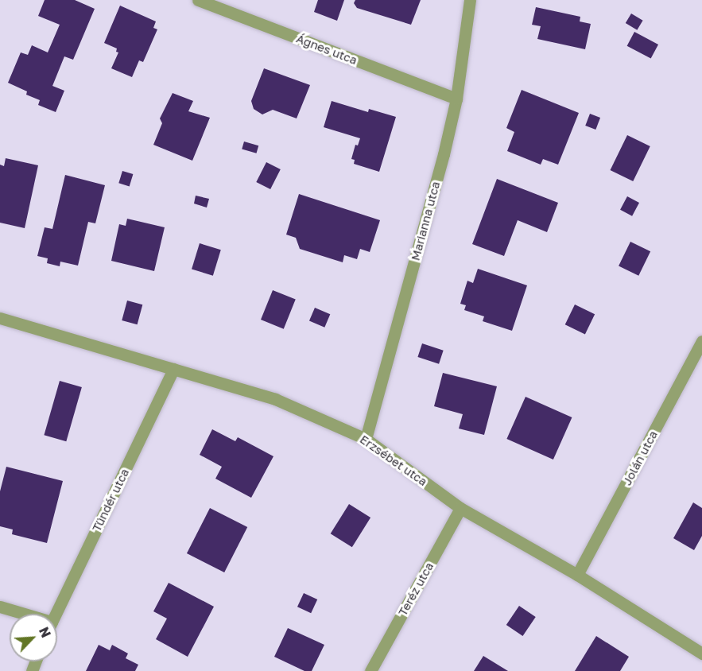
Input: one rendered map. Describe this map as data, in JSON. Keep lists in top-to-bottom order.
{
  "streets": {
    "street": [
      "Ágnes utca",
      "Marianna utca",
      "Jolán utca",
      "Erzsébet utca",
      "Tündér utca",
      "Teréz utca"
    ]
  },
  "crossings": [
    ["Ágnes utca", "Marianna utca"],
    ["Marianna utca", "Erzsébet utca"],
    ["Jolán utca", "Erzsébet utca"],
    ["Erzsébet utca", "Tündér utca"],
    ["Erzsébet utca", "Teréz utca"]
  ],
  "north": "top right"
}
